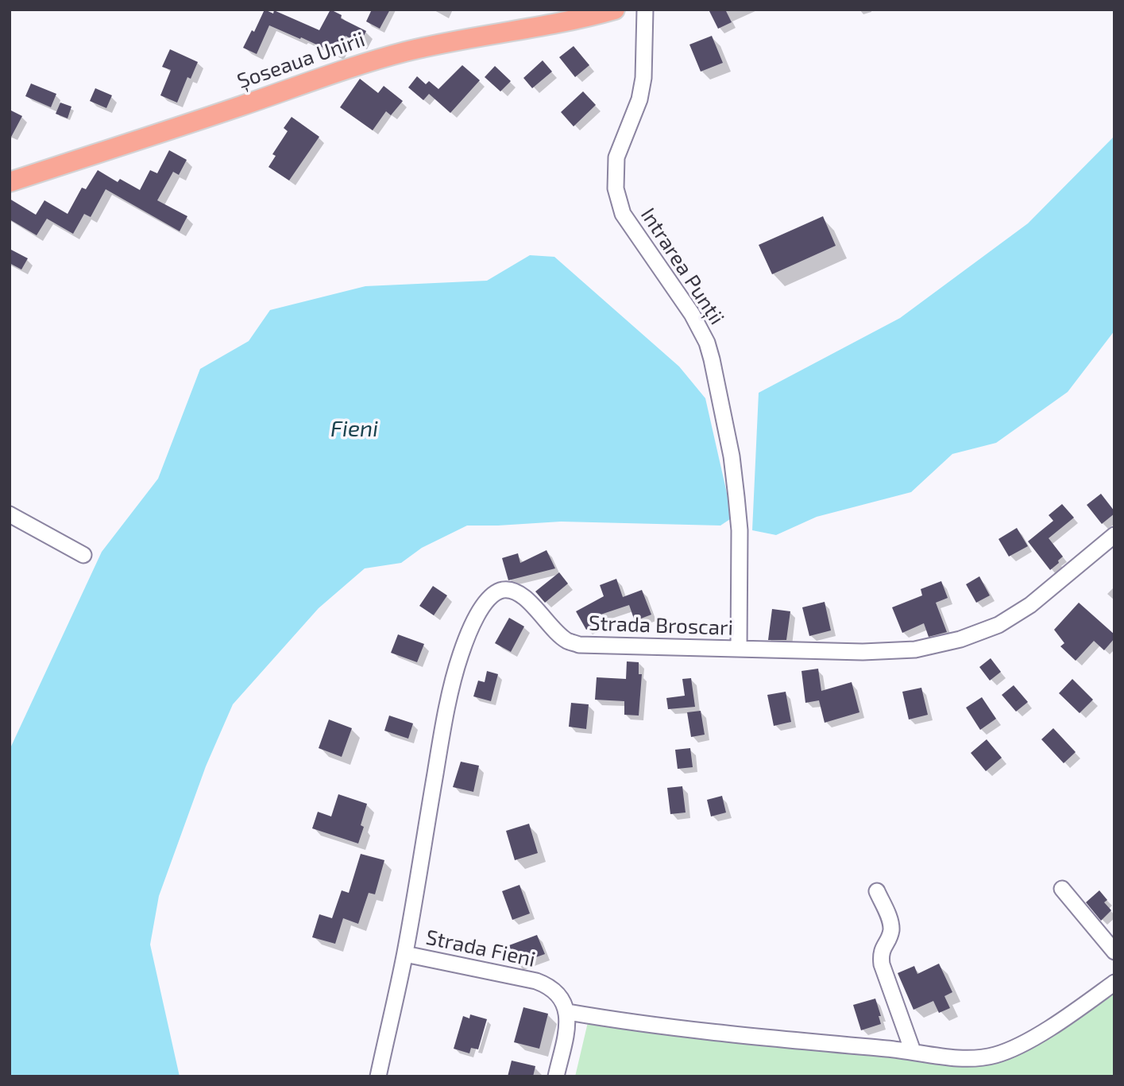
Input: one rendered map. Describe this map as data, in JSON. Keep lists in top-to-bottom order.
{
  "streets": {
    "main road": ["Șoseaua Unirii"],
    "street": ["Intrarea Punții", "Strada Broscari", "Strada Fieni"]
  },
  "crossings": [
    ["Intrarea Punții", "Strada Broscari"],
    ["Strada Broscari", "Strada Fieni"]
  ],
  "water": ["Fieni"]
}
